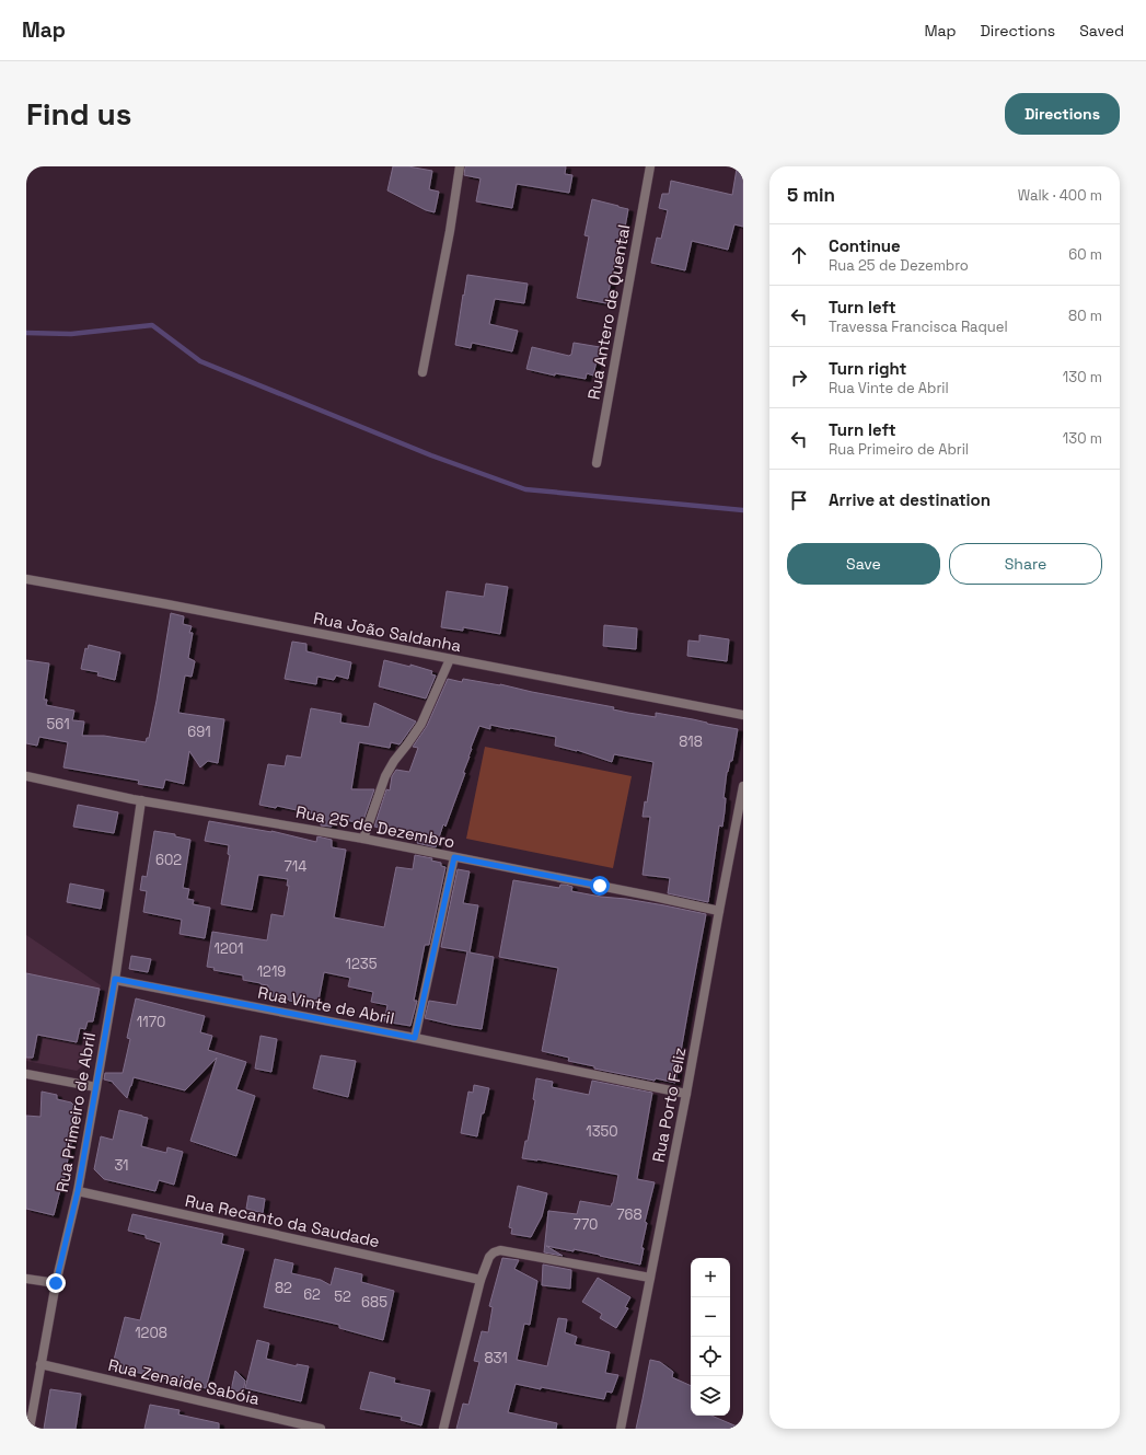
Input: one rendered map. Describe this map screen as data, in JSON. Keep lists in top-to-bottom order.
{
  "streets": {
    "street": [
      "Rua Antero de Quental",
      "Rua João Saldanha",
      "Rua 25 de Dezembro",
      "Rua Vinte de Abril",
      "Rua Porto Feliz",
      "Rua Primeiro de Abril",
      "Rua Recanto da Saudade",
      "Rua Zenaide Sabóia"
    ]
  },
  "crossings": [
    ["Rua 25 de Dezembro", "Rua Porto Feliz"],
    ["Rua 25 de Dezembro", "Rua Primeiro de Abril"],
    ["Rua Vinte de Abril", "Rua Porto Feliz"],
    ["Rua Vinte de Abril", "Rua Primeiro de Abril"],
    ["Rua Primeiro de Abril", "Rua Recanto da Saudade"],
    ["Rua Primeiro de Abril", "Rua Zenaide Sabóia"]
  ],
  "house_numbers": [
    "561",
    "691",
    "818",
    "602",
    "714",
    "1201",
    "1235",
    "1219",
    "1170",
    "1350",
    "31",
    "768",
    "770",
    "82",
    "62",
    "52",
    "685",
    "1208",
    "831"
  ],
  "page": {
    "header": "Map",
    "nav": ["Map", "Directions", "Saved"],
    "buttons": [
      "Directions",
      ["Save", "Share"]
    ],
    "title": "Find us",
    "heading": ["5 min", "Walk · 400 m"],
    "list": [
      ["Continue", "Rua 25 de Dezembro", "60 m"],
      ["Turn left", "Travessa Francisca Raquel", "80 m"],
      ["Turn right", "Rua Vinte de Abril", "130 m"],
      ["Turn left", "Rua Primeiro de Abril", "130 m"],
      "Arrive at destination"
    ],
    "map_buttons": ["+", "−"]
  }
}
